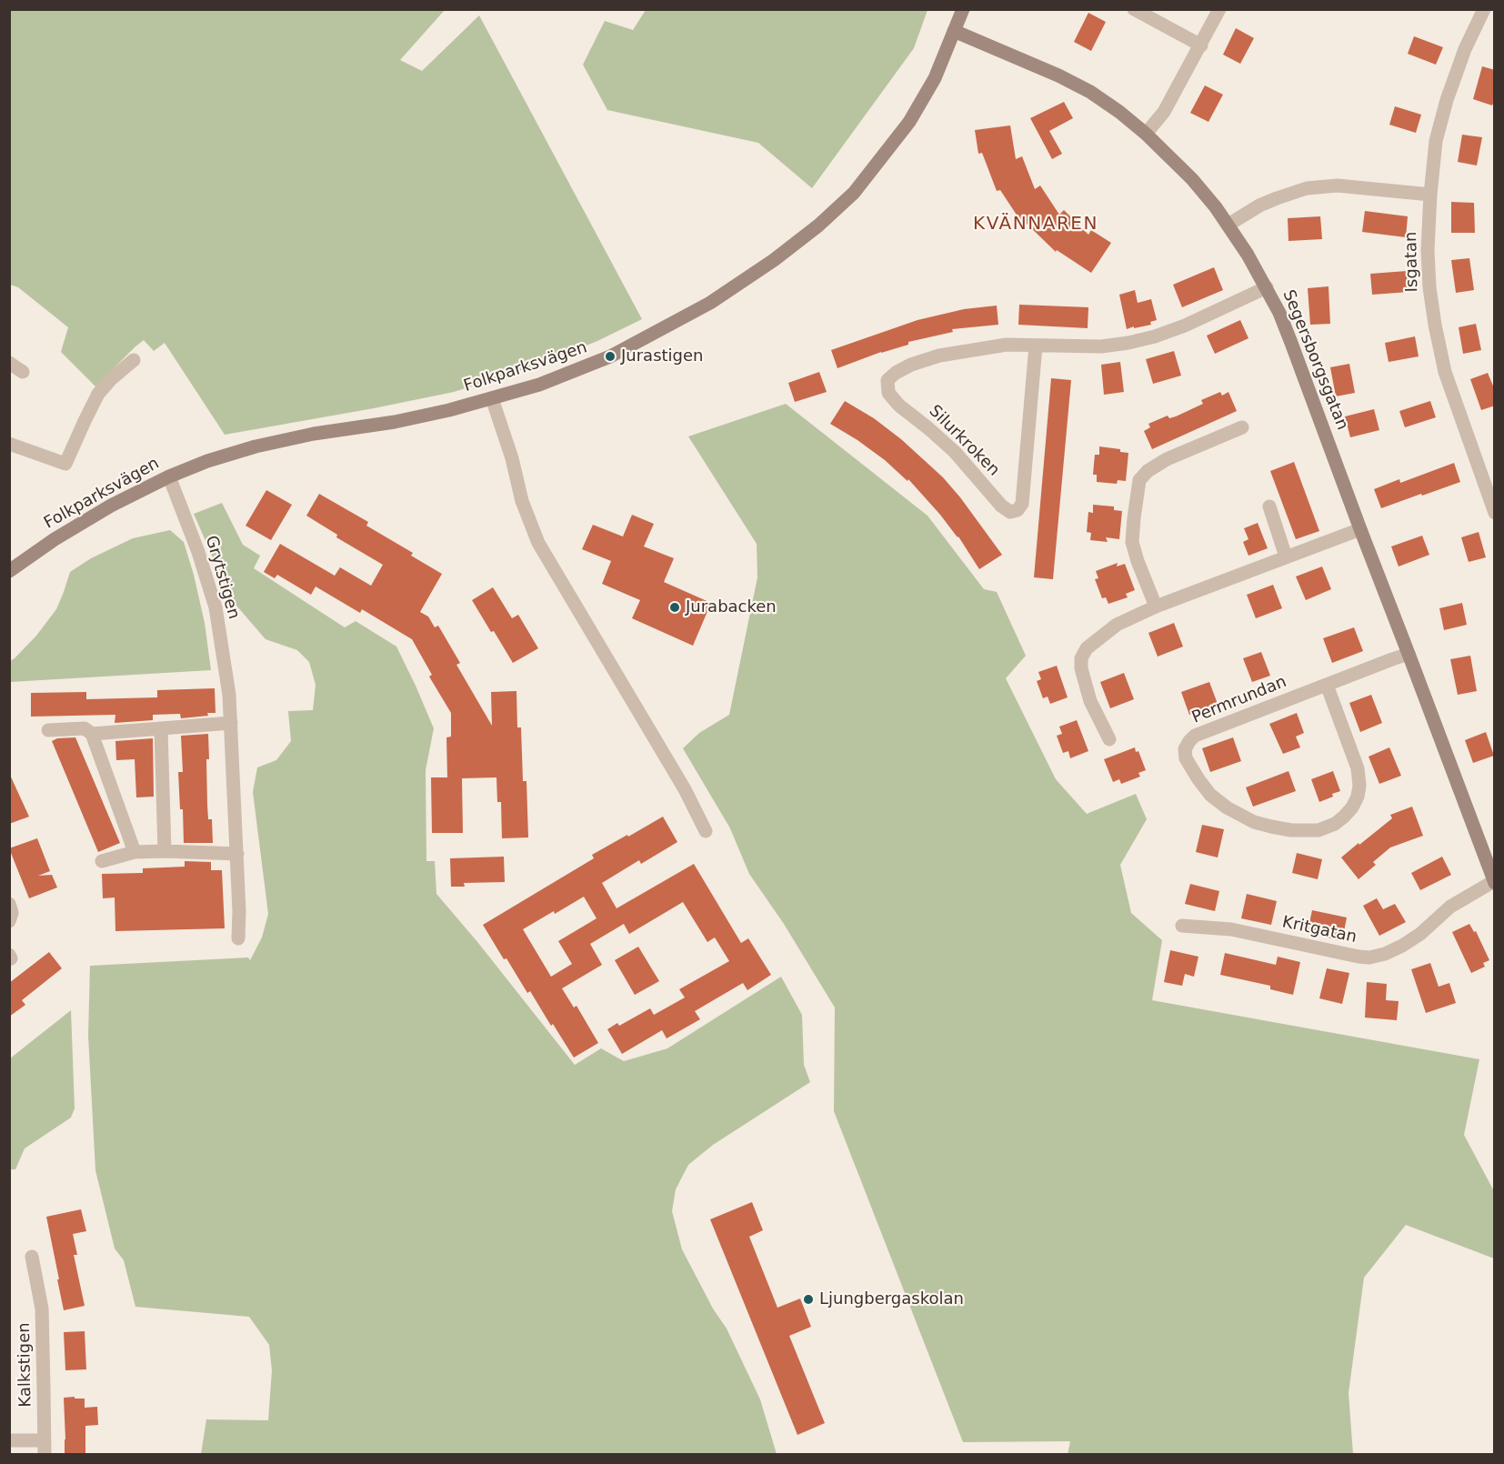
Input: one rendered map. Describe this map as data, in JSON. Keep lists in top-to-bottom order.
{
  "streets": {
    "main road": ["Segersborgsgatan", "Folkparksvägen"],
    "street": [
      "Isgatan",
      "Silurkroken",
      "Grytstigen",
      "Permrundan",
      "Kritgatan",
      "Kalkstigen"
    ]
  },
  "crossings": [
    ["Segersborgsgatan", "Folkparksvägen"],
    ["Segersborgsgatan", "Silurkroken"],
    ["Segersborgsgatan", "Permrundan"],
    ["Segersborgsgatan", "Kritgatan"],
    ["Folkparksvägen", "Grytstigen"]
  ],
  "districts": ["KVÄNNAREN"],
  "places": ["Jurastigen", "Jurabacken", "Ljungbergaskolan"]
}
